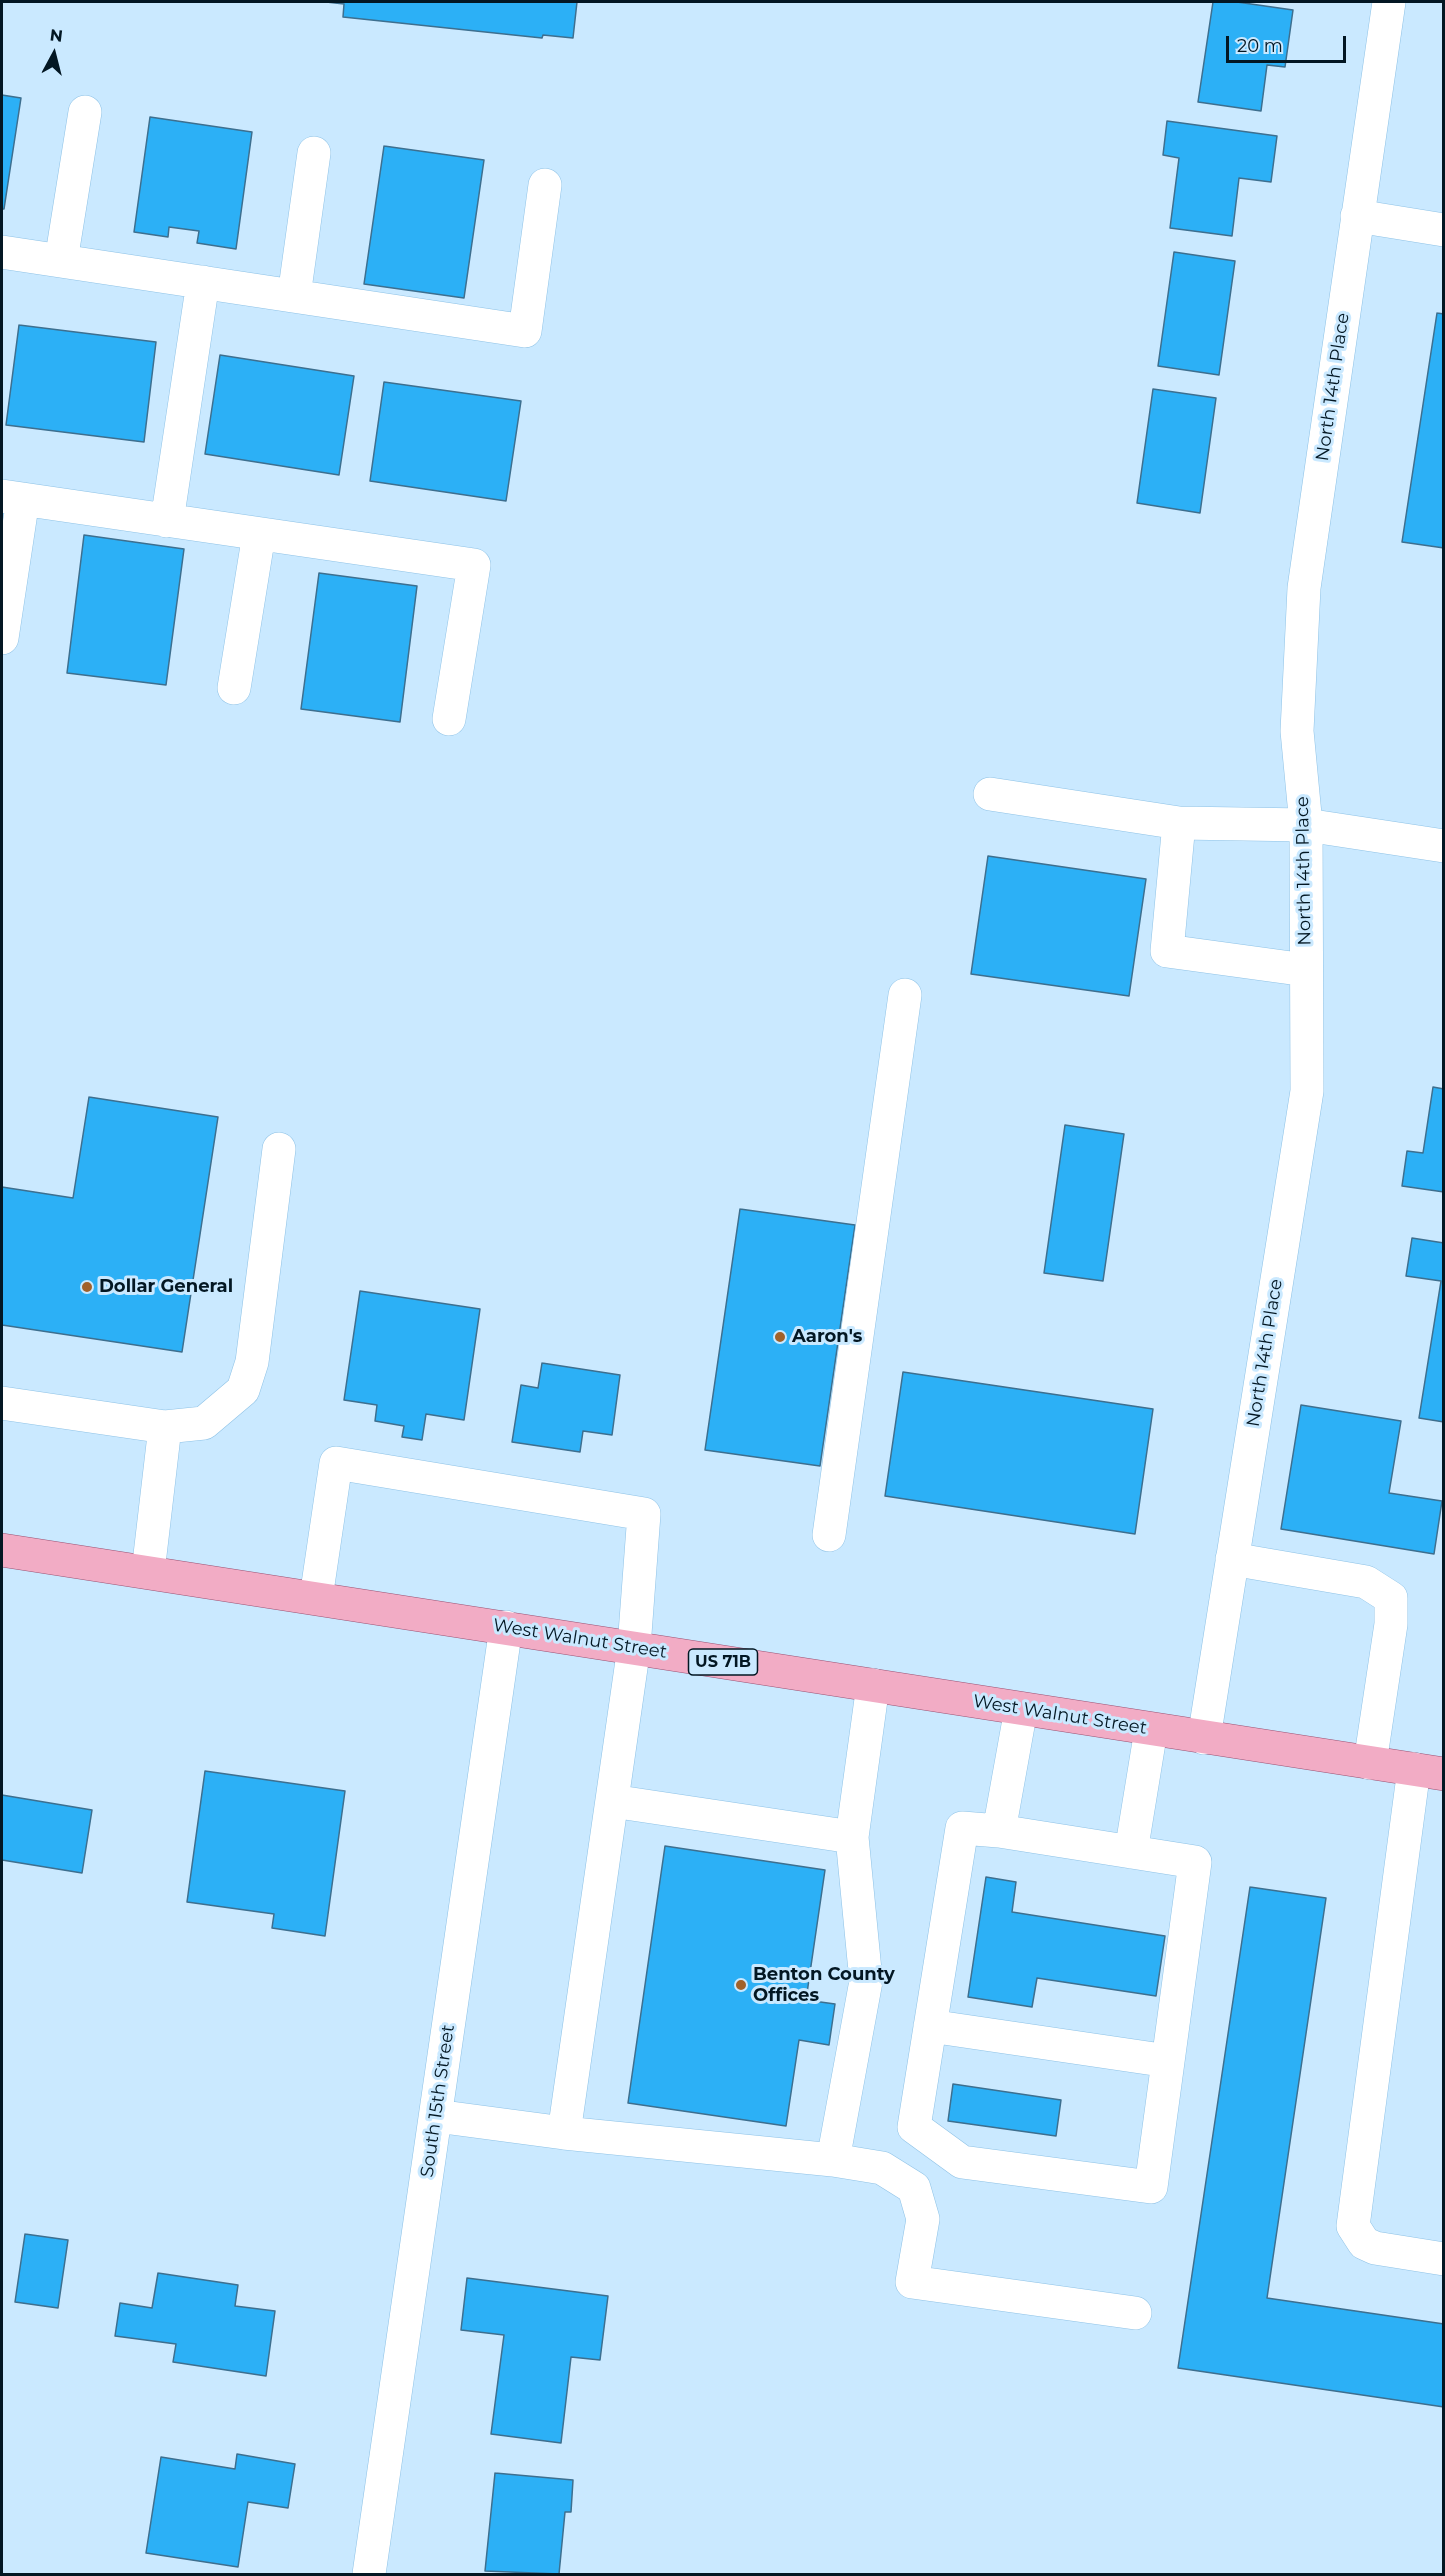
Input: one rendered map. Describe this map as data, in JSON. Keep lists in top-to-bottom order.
{
  "streets": {
    "main road": ["West Walnut Street", "US 71B"],
    "street": ["North 14th Place", "South 15th Street"]
  },
  "crossings": [
    ["North 14th Place", "West Walnut Street"],
    ["West Walnut Street", "South 15th Street"]
  ],
  "places": ["Dollar General", "Aaron's", "Benton County Offices"],
  "scale_bar": "20 m",
  "north": "top"
}
